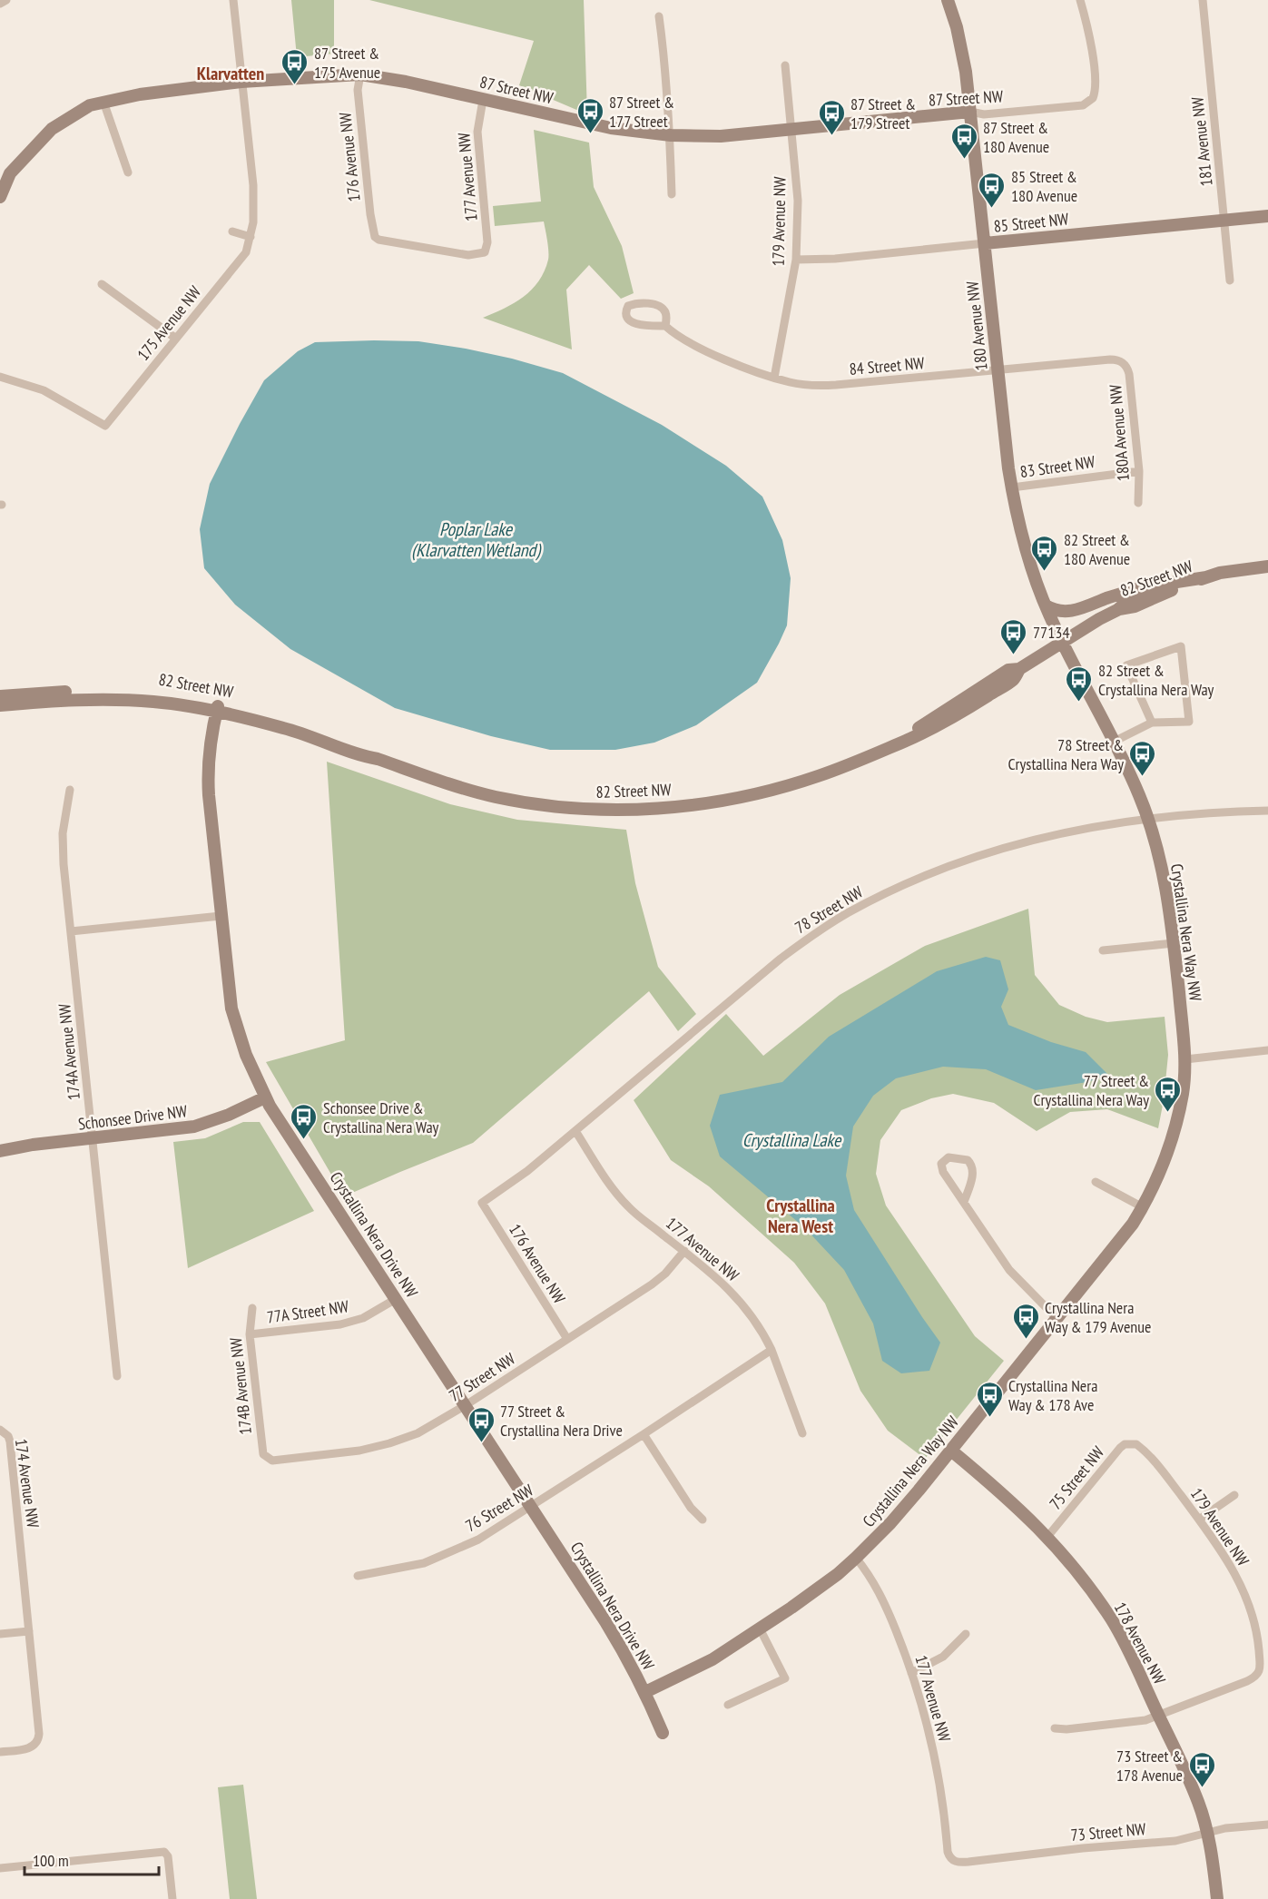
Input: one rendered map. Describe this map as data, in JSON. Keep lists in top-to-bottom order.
{
  "streets": {
    "street": [
      "87 Street NW",
      "181 Avenue NW",
      "176 Avenue NW",
      "177 Avenue NW",
      "179 Avenue NW",
      "85 Street NW",
      "175 Avenue NW",
      "180 Avenue NW",
      "84 Street NW",
      "180A Avenue NW",
      "83 Street NW",
      "82 Street NW",
      "78 Street NW",
      "Crystallina Nera Way NW",
      "174A Avenue NW",
      "Schonsee Drive NW",
      "Crystallina Nera Drive NW",
      "77A Street NW",
      "77 Street NW",
      "174B Avenue NW",
      "75 Street NW",
      "174 Avenue NW",
      "76 Street NW",
      "178 Avenue NW",
      "73 Street NW"
    ]
  },
  "crossings": [
    ["87 Street NW", "176 Avenue NW"],
    ["87 Street NW", "177 Avenue NW"],
    ["87 Street NW", "179 Avenue NW"],
    ["87 Street NW", "175 Avenue NW"],
    ["87 Street NW", "180 Avenue NW"],
    ["181 Avenue NW", "85 Street NW"],
    ["176 Avenue NW", "177 Avenue NW"],
    ["176 Avenue NW", "78 Street NW"],
    ["176 Avenue NW", "77 Street NW"],
    ["177 Avenue NW", "78 Street NW"],
    ["177 Avenue NW", "Crystallina Nera Way NW"],
    ["177 Avenue NW", "77 Street NW"],
    ["177 Avenue NW", "76 Street NW"],
    ["177 Avenue NW", "73 Street NW"],
    ["179 Avenue NW", "85 Street NW"],
    ["179 Avenue NW", "84 Street NW"],
    ["179 Avenue NW", "75 Street NW"],
    ["179 Avenue NW", "178 Avenue NW"],
    ["85 Street NW", "180 Avenue NW"],
    ["180 Avenue NW", "84 Street NW"],
    ["180 Avenue NW", "83 Street NW"],
    ["180 Avenue NW", "82 Street NW"],
    ["180 Avenue NW", "Crystallina Nera Way NW"],
    ["84 Street NW", "180A Avenue NW"],
    ["180A Avenue NW", "83 Street NW"],
    ["82 Street NW", "Crystallina Nera Way NW"],
    ["82 Street NW", "Crystallina Nera Drive NW"],
    ["78 Street NW", "Crystallina Nera Way NW"],
    ["Crystallina Nera Way NW", "Crystallina Nera Drive NW"],
    ["Crystallina Nera Way NW", "178 Avenue NW"],
    ["174A Avenue NW", "Schonsee Drive NW"],
    ["Schonsee Drive NW", "Crystallina Nera Drive NW"],
    ["Crystallina Nera Drive NW", "77A Street NW"],
    ["Crystallina Nera Drive NW", "77 Street NW"],
    ["Crystallina Nera Drive NW", "76 Street NW"],
    ["77A Street NW", "174B Avenue NW"],
    ["77 Street NW", "174B Avenue NW"],
    ["75 Street NW", "178 Avenue NW"],
    ["178 Avenue NW", "73 Street NW"]
  ],
  "districts": ["Klarvatten", "Crystallina Nera West"],
  "water": ["Poplar Lake (Klarvatten Wetland)", "Crystallina Lake"],
  "places": {
    "bus stop": [
      "87 Street & 175 Avenue",
      "87 Street & 177 Street",
      "87 Street & 179 Street",
      "87 Street & 180 Avenue",
      "85 Street & 180 Avenue",
      "82 Street & 180 Avenue",
      "77134",
      "82 Street & Crystallina Nera Way",
      "78 Street & Crystallina Nera Way",
      "77 Street & Crystallina Nera Way",
      "Schonsee Drive & Crystallina Nera Way",
      "Crystallina Nera Way & 179 Avenue",
      "Crystallina Nera Way & 178 Ave",
      "77 Street & Crystallina Nera Drive",
      "73 Street & 178 Avenue"
    ]
  },
  "scale_bar": "100 m"
}
